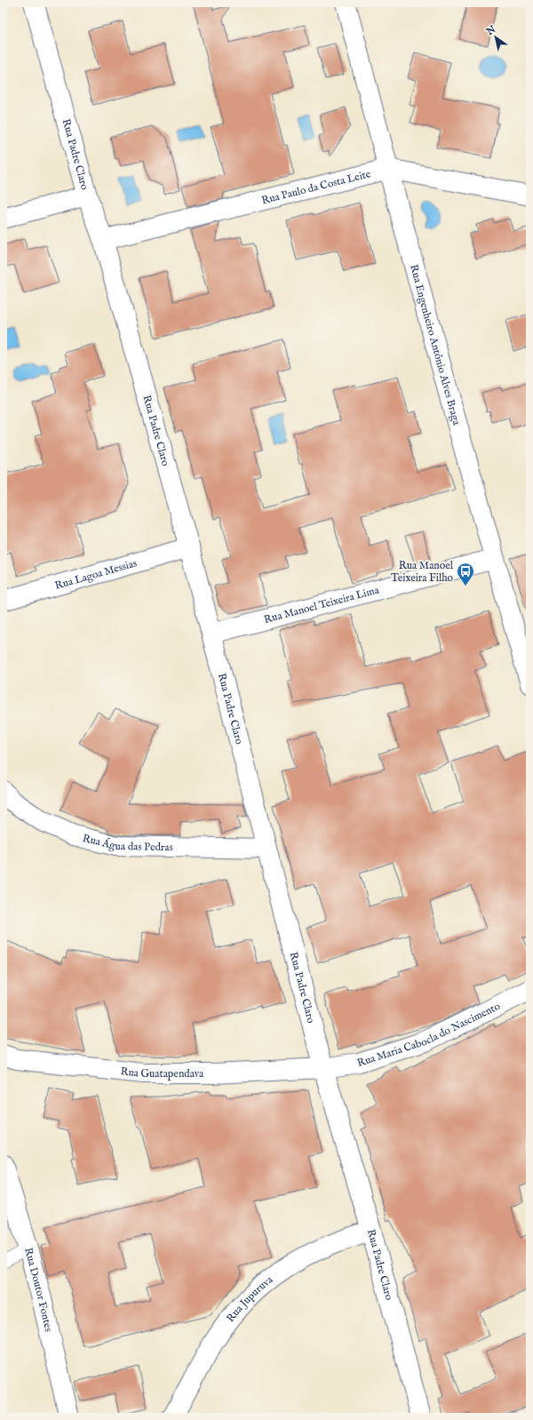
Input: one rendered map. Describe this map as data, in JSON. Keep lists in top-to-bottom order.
{
  "streets": {
    "street": [
      "Rua Padre Claro",
      "Rua Paulo da Costa Leite",
      "Rua Engenheiro Antônio Alves Braga",
      "Rua Lagoa Messias",
      "Rua Manoel Teixeira Lima",
      "Rua Água das Pedras",
      "Rua Maria Cabocla do Nascimento",
      "Rua Guatapendava",
      "Rua Doutor Fontes",
      "Rua Jupuruva"
    ]
  },
  "crossings": [
    ["Rua Padre Claro", "Rua Paulo da Costa Leite"],
    ["Rua Padre Claro", "Rua Lagoa Messias"],
    ["Rua Padre Claro", "Rua Manoel Teixeira Lima"],
    ["Rua Padre Claro", "Rua Água das Pedras"],
    ["Rua Padre Claro", "Rua Maria Cabocla do Nascimento"],
    ["Rua Padre Claro", "Rua Guatapendava"],
    ["Rua Padre Claro", "Rua Jupuruva"],
    ["Rua Paulo da Costa Leite", "Rua Engenheiro Antônio Alves Braga"],
    ["Rua Engenheiro Antônio Alves Braga", "Rua Manoel Teixeira Lima"],
    ["Rua Maria Cabocla do Nascimento", "Rua Guatapendava"]
  ],
  "places": {
    "bus stop": ["Rua Manoel Teixeira Filho"]
  },
  "north": "top left"
}
